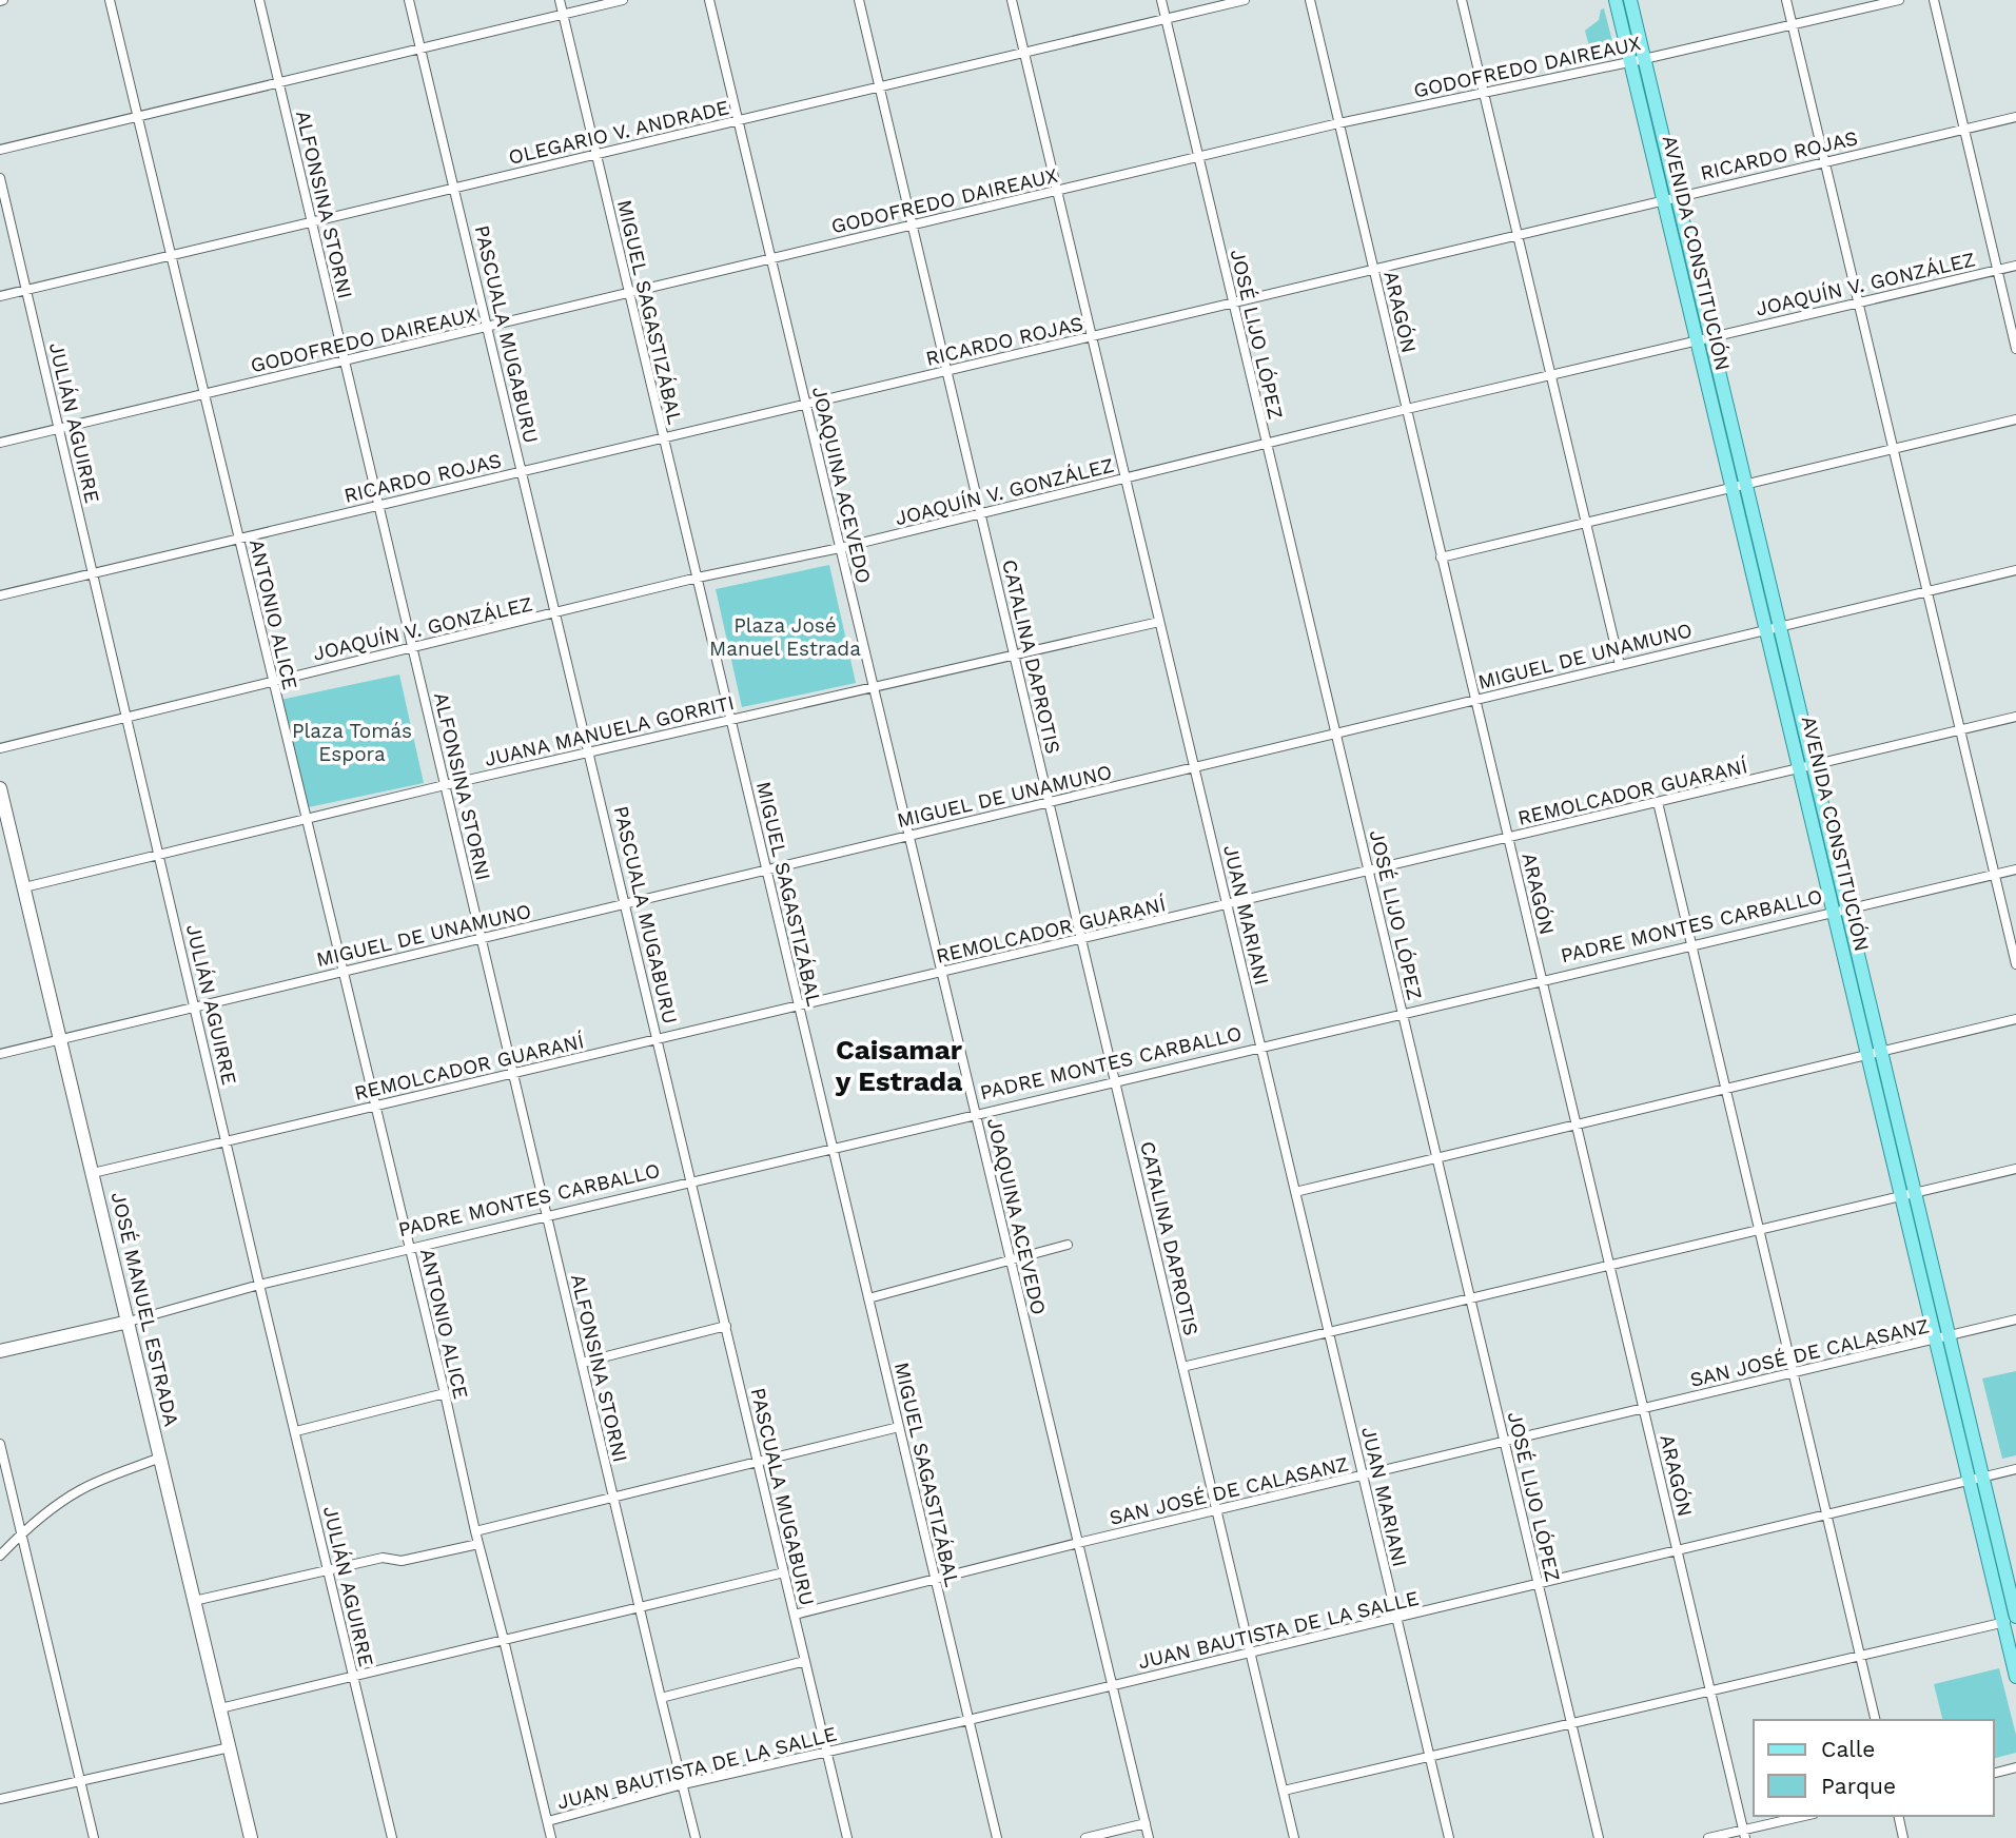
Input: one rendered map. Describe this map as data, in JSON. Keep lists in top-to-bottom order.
{
  "streets": {
    "main road": ["AVENIDA CONSTITUCIÓN", "PADRE MONTES CARBALLO", "JOSÉ MANUEL ESTRADA"],
    "street": [
      "GODOFREDO DAIREAUX",
      "OLEGARIO V. ANDRADE",
      "RICARDO ROJAS",
      "ALFONSINA STORNI",
      "JOAQUÍN V. GONZÁLEZ",
      "MIGUEL SAGASTIZÁBAL",
      "ARAGÓN",
      "PASCUALA MUGABURU",
      "JOSÉ LIJO LÓPEZ",
      "JULIÁN AGUIRRE",
      "JOAQUINA ACEVEDO",
      "ANTONIO ALICE",
      "MIGUEL DE UNAMUNO",
      "CATALINA DAPROTIS",
      "JUANA MANUELA GORRITI",
      "REMOLCADOR GUARANÍ",
      "JUAN MARIANI",
      "SAN JOSÉ DE CALASANZ",
      "JUAN BAUTISTA DE LA SALLE"
    ]
  },
  "crossings": [
    ["GODOFREDO DAIREAUX", "ALFONSINA STORNI"],
    ["GODOFREDO DAIREAUX", "AVENIDA CONSTITUCIÓN"],
    ["GODOFREDO DAIREAUX", "MIGUEL SAGASTIZÁBAL"],
    ["GODOFREDO DAIREAUX", "ARAGÓN"],
    ["GODOFREDO DAIREAUX", "PASCUALA MUGABURU"],
    ["GODOFREDO DAIREAUX", "JOSÉ LIJO LÓPEZ"],
    ["GODOFREDO DAIREAUX", "JULIÁN AGUIRRE"],
    ["GODOFREDO DAIREAUX", "JOAQUINA ACEVEDO"],
    ["GODOFREDO DAIREAUX", "ANTONIO ALICE"],
    ["GODOFREDO DAIREAUX", "CATALINA DAPROTIS"],
    ["GODOFREDO DAIREAUX", "JUAN MARIANI"],
    ["OLEGARIO V. ANDRADE", "ALFONSINA STORNI"],
    ["OLEGARIO V. ANDRADE", "MIGUEL SAGASTIZÁBAL"],
    ["OLEGARIO V. ANDRADE", "PASCUALA MUGABURU"],
    ["OLEGARIO V. ANDRADE", "JOSÉ LIJO LÓPEZ"],
    ["OLEGARIO V. ANDRADE", "JULIÁN AGUIRRE"],
    ["OLEGARIO V. ANDRADE", "JOAQUINA ACEVEDO"],
    ["OLEGARIO V. ANDRADE", "ANTONIO ALICE"],
    ["OLEGARIO V. ANDRADE", "CATALINA DAPROTIS"],
    ["OLEGARIO V. ANDRADE", "JUAN MARIANI"],
    ["RICARDO ROJAS", "ALFONSINA STORNI"],
    ["RICARDO ROJAS", "AVENIDA CONSTITUCIÓN"],
    ["RICARDO ROJAS", "MIGUEL SAGASTIZÁBAL"],
    ["RICARDO ROJAS", "ARAGÓN"],
    ["RICARDO ROJAS", "PASCUALA MUGABURU"],
    ["RICARDO ROJAS", "JOSÉ LIJO LÓPEZ"],
    ["RICARDO ROJAS", "JULIÁN AGUIRRE"],
    ["RICARDO ROJAS", "JOAQUINA ACEVEDO"],
    ["RICARDO ROJAS", "ANTONIO ALICE"],
    ["RICARDO ROJAS", "CATALINA DAPROTIS"],
    ["RICARDO ROJAS", "JUAN MARIANI"],
    ["ALFONSINA STORNI", "JOAQUÍN V. GONZÁLEZ"],
    ["ALFONSINA STORNI", "MIGUEL DE UNAMUNO"],
    ["ALFONSINA STORNI", "JUANA MANUELA GORRITI"],
    ["ALFONSINA STORNI", "REMOLCADOR GUARANÍ"],
    ["ALFONSINA STORNI", "PADRE MONTES CARBALLO"],
    ["ALFONSINA STORNI", "JUAN BAUTISTA DE LA SALLE"],
    ["AVENIDA CONSTITUCIÓN", "JOAQUÍN V. GONZÁLEZ"],
    ["AVENIDA CONSTITUCIÓN", "MIGUEL DE UNAMUNO"],
    ["AVENIDA CONSTITUCIÓN", "REMOLCADOR GUARANÍ"],
    ["AVENIDA CONSTITUCIÓN", "PADRE MONTES CARBALLO"],
    ["AVENIDA CONSTITUCIÓN", "SAN JOSÉ DE CALASANZ"],
    ["AVENIDA CONSTITUCIÓN", "JUAN BAUTISTA DE LA SALLE"],
    ["JOAQUÍN V. GONZÁLEZ", "MIGUEL SAGASTIZÁBAL"],
    ["JOAQUÍN V. GONZÁLEZ", "ARAGÓN"],
    ["JOAQUÍN V. GONZÁLEZ", "PASCUALA MUGABURU"],
    ["JOAQUÍN V. GONZÁLEZ", "JOSÉ LIJO LÓPEZ"],
    ["JOAQUÍN V. GONZÁLEZ", "JULIÁN AGUIRRE"],
    ["JOAQUÍN V. GONZÁLEZ", "JOAQUINA ACEVEDO"],
    ["JOAQUÍN V. GONZÁLEZ", "ANTONIO ALICE"],
    ["JOAQUÍN V. GONZÁLEZ", "CATALINA DAPROTIS"],
    ["JOAQUÍN V. GONZÁLEZ", "JUAN MARIANI"],
    ["MIGUEL SAGASTIZÁBAL", "MIGUEL DE UNAMUNO"],
    ["MIGUEL SAGASTIZÁBAL", "JUANA MANUELA GORRITI"],
    ["MIGUEL SAGASTIZÁBAL", "REMOLCADOR GUARANÍ"],
    ["MIGUEL SAGASTIZÁBAL", "PADRE MONTES CARBALLO"],
    ["MIGUEL SAGASTIZÁBAL", "SAN JOSÉ DE CALASANZ"],
    ["MIGUEL SAGASTIZÁBAL", "JUAN BAUTISTA DE LA SALLE"],
    ["ARAGÓN", "MIGUEL DE UNAMUNO"],
    ["ARAGÓN", "REMOLCADOR GUARANÍ"],
    ["ARAGÓN", "PADRE MONTES CARBALLO"],
    ["ARAGÓN", "SAN JOSÉ DE CALASANZ"],
    ["ARAGÓN", "JUAN BAUTISTA DE LA SALLE"],
    ["PASCUALA MUGABURU", "MIGUEL DE UNAMUNO"],
    ["PASCUALA MUGABURU", "JUANA MANUELA GORRITI"],
    ["PASCUALA MUGABURU", "REMOLCADOR GUARANÍ"],
    ["PASCUALA MUGABURU", "PADRE MONTES CARBALLO"],
    ["PASCUALA MUGABURU", "SAN JOSÉ DE CALASANZ"],
    ["PASCUALA MUGABURU", "JUAN BAUTISTA DE LA SALLE"],
    ["JOSÉ LIJO LÓPEZ", "MIGUEL DE UNAMUNO"],
    ["JOSÉ LIJO LÓPEZ", "REMOLCADOR GUARANÍ"],
    ["JOSÉ LIJO LÓPEZ", "PADRE MONTES CARBALLO"],
    ["JOSÉ LIJO LÓPEZ", "SAN JOSÉ DE CALASANZ"],
    ["JOSÉ LIJO LÓPEZ", "JUAN BAUTISTA DE LA SALLE"],
    ["JULIÁN AGUIRRE", "MIGUEL DE UNAMUNO"],
    ["JULIÁN AGUIRRE", "JUANA MANUELA GORRITI"],
    ["JULIÁN AGUIRRE", "REMOLCADOR GUARANÍ"],
    ["JULIÁN AGUIRRE", "PADRE MONTES CARBALLO"],
    ["JOAQUINA ACEVEDO", "MIGUEL DE UNAMUNO"],
    ["JOAQUINA ACEVEDO", "JUANA MANUELA GORRITI"],
    ["JOAQUINA ACEVEDO", "REMOLCADOR GUARANÍ"],
    ["JOAQUINA ACEVEDO", "PADRE MONTES CARBALLO"],
    ["JOAQUINA ACEVEDO", "SAN JOSÉ DE CALASANZ"],
    ["JOAQUINA ACEVEDO", "JUAN BAUTISTA DE LA SALLE"],
    ["ANTONIO ALICE", "MIGUEL DE UNAMUNO"],
    ["ANTONIO ALICE", "JUANA MANUELA GORRITI"],
    ["ANTONIO ALICE", "REMOLCADOR GUARANÍ"],
    ["ANTONIO ALICE", "PADRE MONTES CARBALLO"],
    ["ANTONIO ALICE", "JUAN BAUTISTA DE LA SALLE"],
    ["MIGUEL DE UNAMUNO", "CATALINA DAPROTIS"],
    ["MIGUEL DE UNAMUNO", "JUAN MARIANI"],
    ["MIGUEL DE UNAMUNO", "JOSÉ MANUEL ESTRADA"],
    ["CATALINA DAPROTIS", "JUANA MANUELA GORRITI"],
    ["CATALINA DAPROTIS", "REMOLCADOR GUARANÍ"],
    ["CATALINA DAPROTIS", "PADRE MONTES CARBALLO"],
    ["CATALINA DAPROTIS", "SAN JOSÉ DE CALASANZ"],
    ["CATALINA DAPROTIS", "JUAN BAUTISTA DE LA SALLE"],
    ["JUANA MANUELA GORRITI", "JUAN MARIANI"],
    ["JUANA MANUELA GORRITI", "JOSÉ MANUEL ESTRADA"],
    ["REMOLCADOR GUARANÍ", "JUAN MARIANI"],
    ["REMOLCADOR GUARANÍ", "JOSÉ MANUEL ESTRADA"],
    ["JUAN MARIANI", "PADRE MONTES CARBALLO"],
    ["JUAN MARIANI", "SAN JOSÉ DE CALASANZ"],
    ["JUAN MARIANI", "JUAN BAUTISTA DE LA SALLE"],
    ["PADRE MONTES CARBALLO", "JOSÉ MANUEL ESTRADA"]
  ],
  "districts": ["Caisamar y Estrada"],
  "parks": ["Plaza José Manuel Estrada", "Plaza Tomás Espora"],
  "legend": ["Calle", "Parque"]
}
